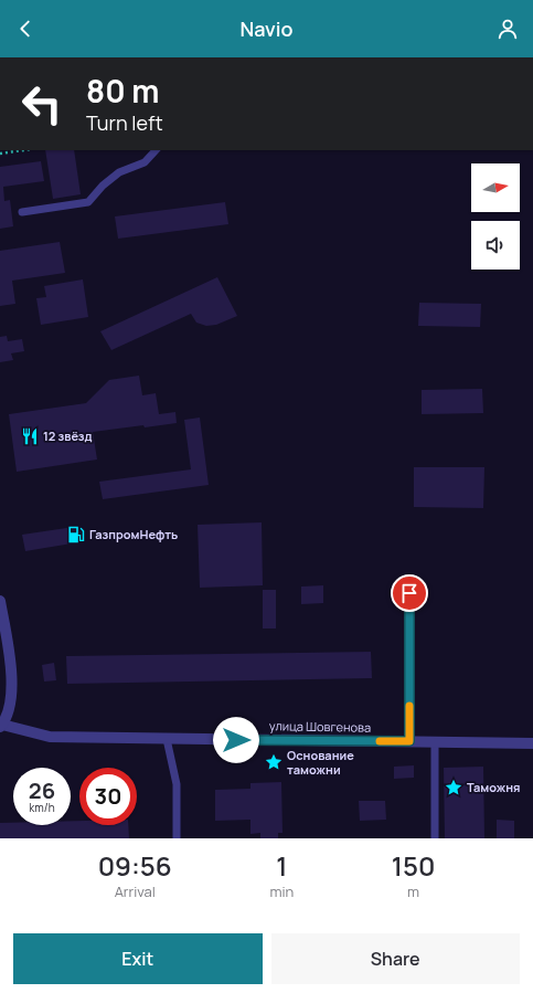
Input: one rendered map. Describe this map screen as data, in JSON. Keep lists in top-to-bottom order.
{
  "streets": {
    "street": ["улица Шовгенова"]
  },
  "places": {
    "restaurant": ["12 звёзд"],
    "fuel station": ["ГазпромНефть"],
    "place": ["Основание таможни", "Таможня"]
  },
  "north": "right",
  "page": {
    "header": "Navio",
    "turn": ["80 m", "Turn left"],
    "speed": "26 km/h",
    "limit": "30",
    "eta": [
      "09:56",
      "Arrival",
      "1",
      "min",
      "150",
      "m"
    ],
    "buttons": ["Exit", "Share"]
  }
}
